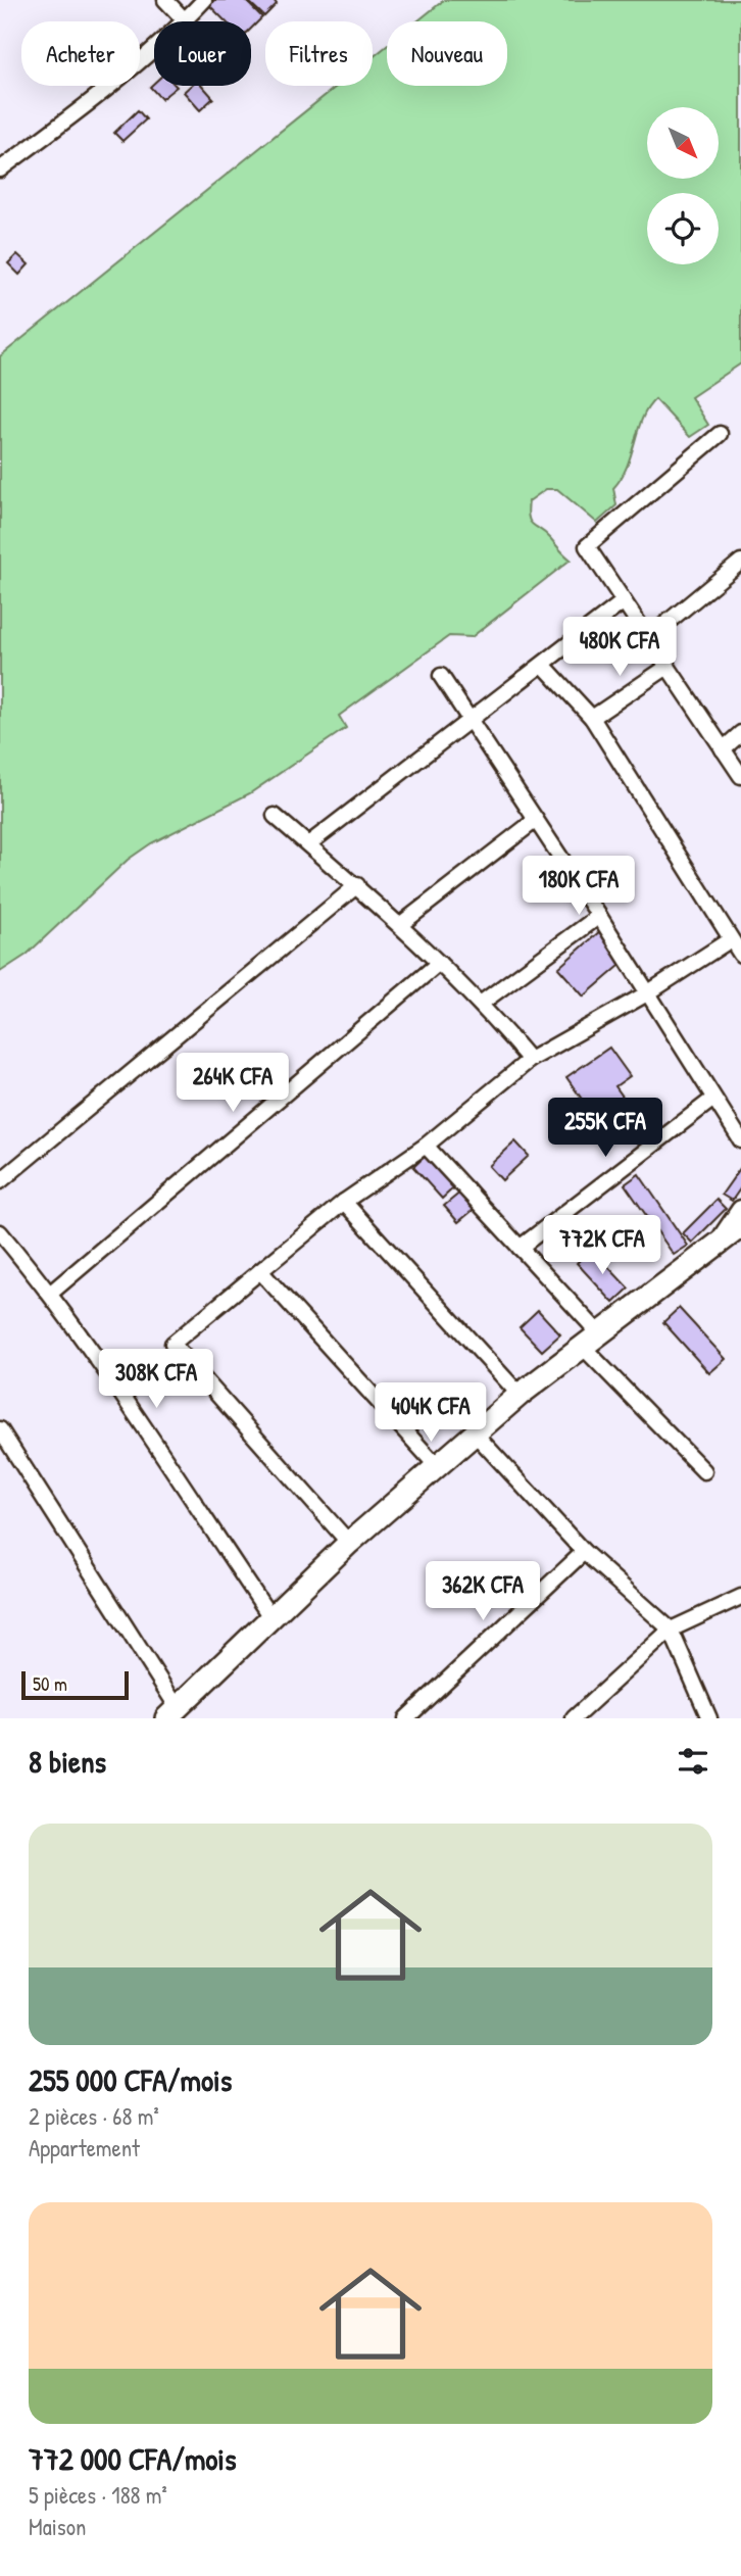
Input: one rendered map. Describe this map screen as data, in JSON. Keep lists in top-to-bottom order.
{
  "scale_bar": "50 m",
  "north": "bottom right",
  "page": {
    "chip": [
      "Acheter",
      "Louer",
      "Filtres",
      "Nouveau"
    ],
    "price": [
      "480K CFA",
      "180K CFA",
      "264K CFA",
      "255K CFA",
      "772K CFA",
      "308K CFA",
      "404K CFA",
      "362K CFA"
    ],
    "scale": "50 m",
    "heading": "8 biens",
    "list": [
      {
        "name": "255 000 CFA/mois",
        "note": "2 pièces · 68 m² · Appartement"
      },
      {
        "name": "772 000 CFA/mois",
        "note": "5 pièces · 188 m² · Maison"
      }
    ]
  }
}
